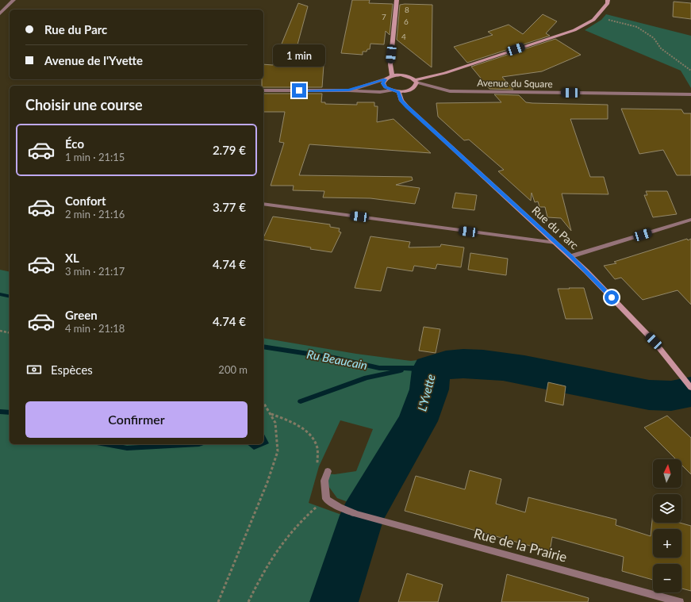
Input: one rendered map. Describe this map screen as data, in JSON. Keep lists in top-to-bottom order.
{
  "streets": {
    "street": ["Avenue du Square", "Rue du Parc", "Rue de la Prairie"]
  },
  "water": ["Ru Beaucain", "L'Yvette"],
  "house_numbers": [
    "8",
    "7",
    "6",
    "4"
  ],
  "north": "top",
  "page": {
    "banner": ["Rue du Parc", "Avenue de l'Yvette"],
    "bubble": "1 min",
    "heading": "Choisir une course",
    "list": [
      {
        "name": "Éco",
        "note": "1 min · 21:15",
        "value": "2.79 €"
      },
      {
        "name": "Confort",
        "note": "2 min · 21:16",
        "value": "3.77 €"
      },
      {
        "name": "XL",
        "note": "3 min · 21:17",
        "value": "4.74 €"
      },
      {
        "name": "Green",
        "note": "4 min · 21:18",
        "value": "4.74 €"
      }
    ],
    "pay": ["Espèces", "200 m"],
    "buttons": "Confirmer",
    "map_buttons": ["+", "−"]
  }
}
